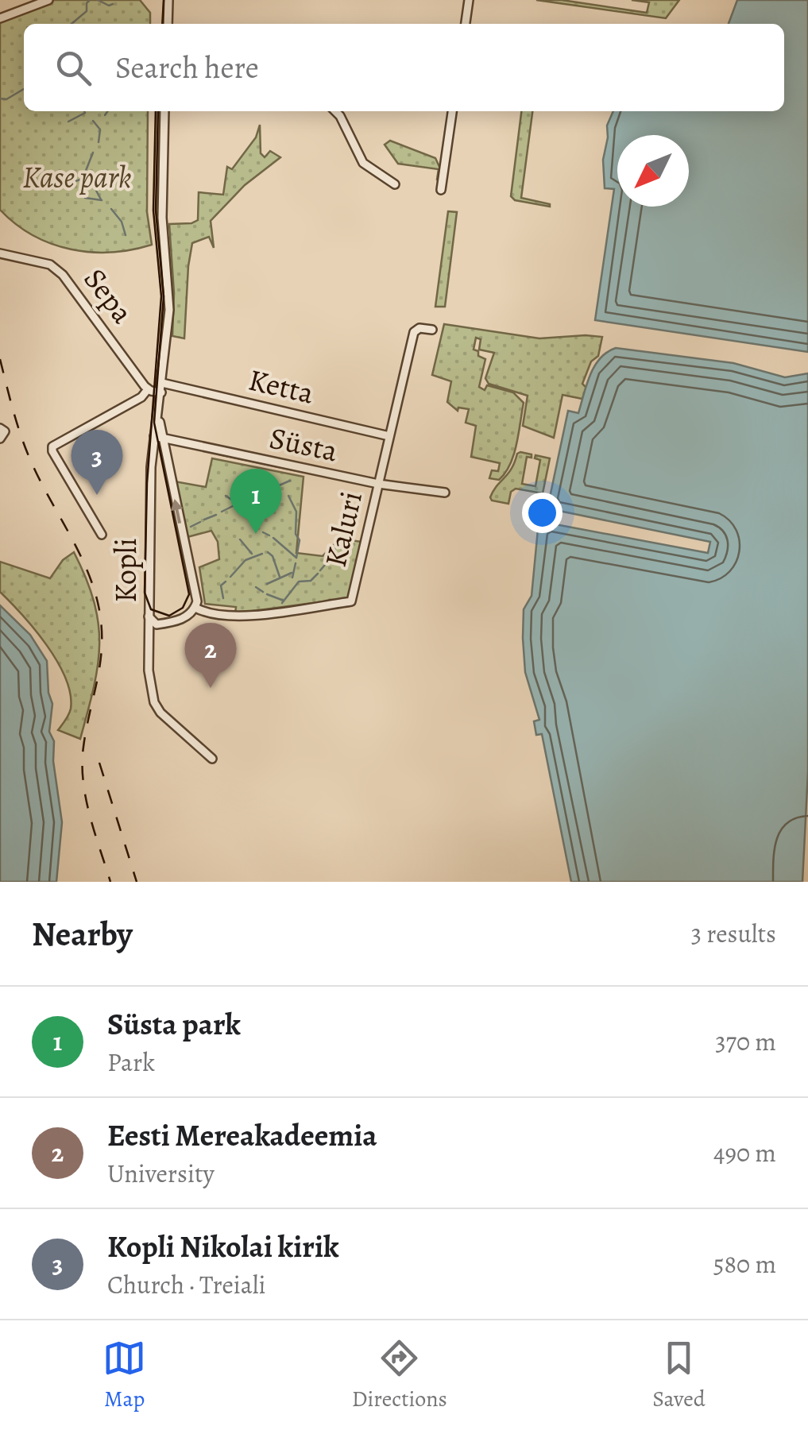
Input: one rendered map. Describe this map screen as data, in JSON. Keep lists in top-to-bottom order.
{
  "streets": {
    "street": [
      "Sepa",
      "Ketta",
      "Süsta",
      "Kaluri",
      "Kopli"
    ]
  },
  "crossings": [
    ["Ketta", "Kaluri"],
    ["Ketta", "Kopli"],
    ["Süsta", "Kaluri"],
    ["Süsta", "Kopli"],
    ["Kaluri", "Kopli"]
  ],
  "parks": ["Kase park"],
  "north": "bottom left",
  "page": {
    "search": "Search here",
    "pins": ["3", "1", "2"],
    "heading": ["Nearby", "3 results"],
    "list": [
      {
        "mark": "1",
        "name": "Süsta park",
        "note": "Park",
        "value": "370 m"
      },
      {
        "mark": "2",
        "name": "Eesti Mereakadeemia",
        "note": "University",
        "value": "490 m"
      },
      {
        "mark": "3",
        "name": "Kopli Nikolai kirik",
        "note": "Church · Treiali",
        "value": "580 m"
      }
    ],
    "nav": ["Map", "Directions", "Saved"]
  }
}
